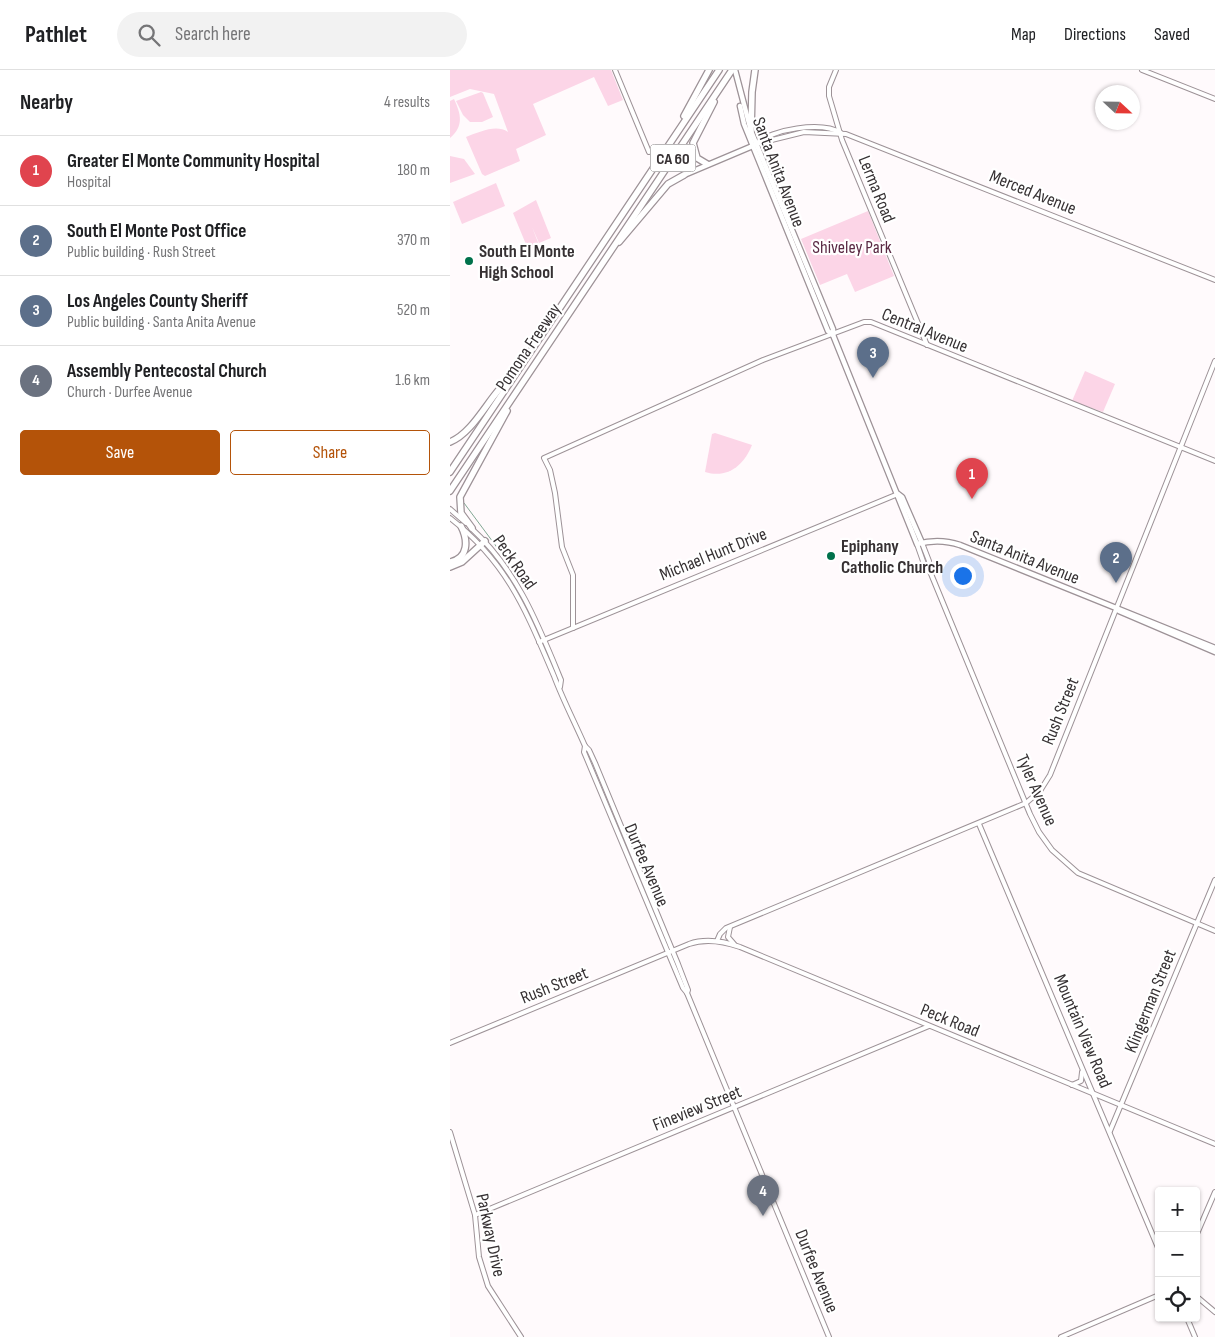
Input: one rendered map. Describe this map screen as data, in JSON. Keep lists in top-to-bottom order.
{
  "streets": {
    "highway": ["CA 60", "Pomona Freeway"],
    "main road": ["Santa Anita Avenue"],
    "street": [
      "Lerma Road",
      "Merced Avenue",
      "Central Avenue",
      "Michael Hunt Drive",
      "Peck Road",
      "Rush Street",
      "Tyler Avenue",
      "Durfee Avenue",
      "Klingerman Street",
      "Mountain View Road",
      "Fineview Street",
      "Parkway Drive"
    ]
  },
  "crossings": [
    ["Santa Anita Avenue", "Merced Avenue"],
    ["Santa Anita Avenue", "Central Avenue"],
    ["Santa Anita Avenue", "Pomona Freeway"],
    ["Santa Anita Avenue", "Michael Hunt Drive"],
    ["Santa Anita Avenue", "Rush Street"],
    ["Santa Anita Avenue", "Tyler Avenue"],
    ["Lerma Road", "Merced Avenue"],
    ["Lerma Road", "Central Avenue"],
    ["Central Avenue", "Michael Hunt Drive"],
    ["Central Avenue", "Rush Street"],
    ["Michael Hunt Drive", "Peck Road"],
    ["Michael Hunt Drive", "Durfee Avenue"],
    ["Peck Road", "Rush Street"],
    ["Peck Road", "Durfee Avenue"],
    ["Peck Road", "Klingerman Street"],
    ["Peck Road", "Mountain View Road"],
    ["Peck Road", "Fineview Street"],
    ["Rush Street", "Tyler Avenue"],
    ["Rush Street", "Durfee Avenue"],
    ["Rush Street", "Mountain View Road"],
    ["Tyler Avenue", "Klingerman Street"],
    ["Durfee Avenue", "Fineview Street"],
    ["Klingerman Street", "Mountain View Road"],
    ["Fineview Street", "Parkway Drive"]
  ],
  "parks": ["Shiveley Park"],
  "places": ["South El Monte High School", "Epiphany Catholic Church"],
  "north": "right",
  "page": {
    "header": "Pathlet",
    "search": "Search here",
    "nav": ["Map", "Directions", "Saved"],
    "heading": ["Nearby", "4 results"],
    "list": [
      {
        "mark": "1",
        "name": "Greater El Monte Community Hospital",
        "note": "Hospital",
        "value": "180 m"
      },
      {
        "mark": "2",
        "name": "South El Monte Post Office",
        "note": "Public building · Rush Street",
        "value": "370 m"
      },
      {
        "mark": "3",
        "name": "Los Angeles County Sheriff",
        "note": "Public building · Santa Anita Avenue",
        "value": "520 m"
      },
      {
        "mark": "4",
        "name": "Assembly Pentecostal Church",
        "note": "Church · Durfee Avenue",
        "value": "1.6 km"
      }
    ],
    "pins": [
      "3",
      "1",
      "2",
      "4"
    ],
    "buttons": ["Save", "Share"],
    "map_buttons": ["+", "−"]
  }
}
